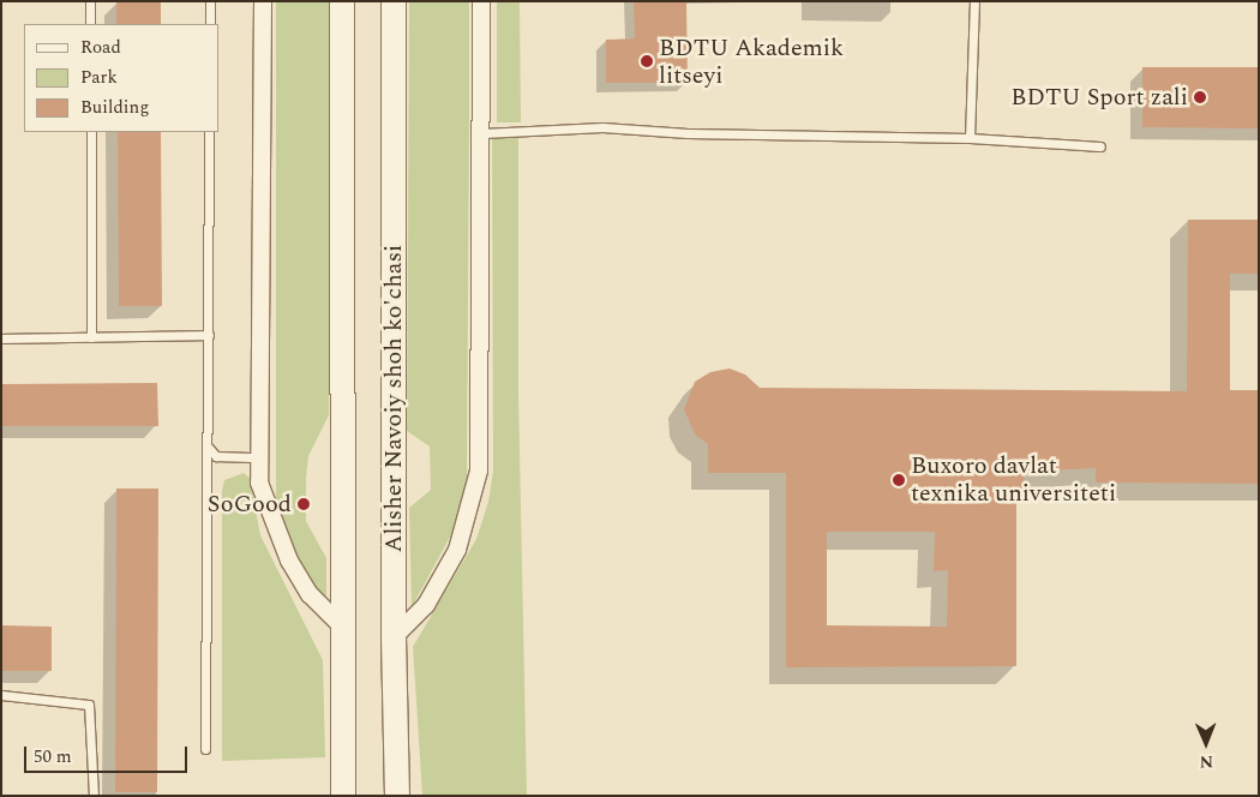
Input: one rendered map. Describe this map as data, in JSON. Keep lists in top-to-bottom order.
{
  "streets": {
    "main road": ["Alisher Navoiy shoh ko'chasi"]
  },
  "places": [
    "BDTU Akademik litseyi",
    "BDTU Sport zali",
    "Buxoro davlat texnika universiteti",
    "SoGood"
  ],
  "legend": ["Road", "Park", "Building"],
  "scale_bar": "50 m",
  "north": "bottom"
}
